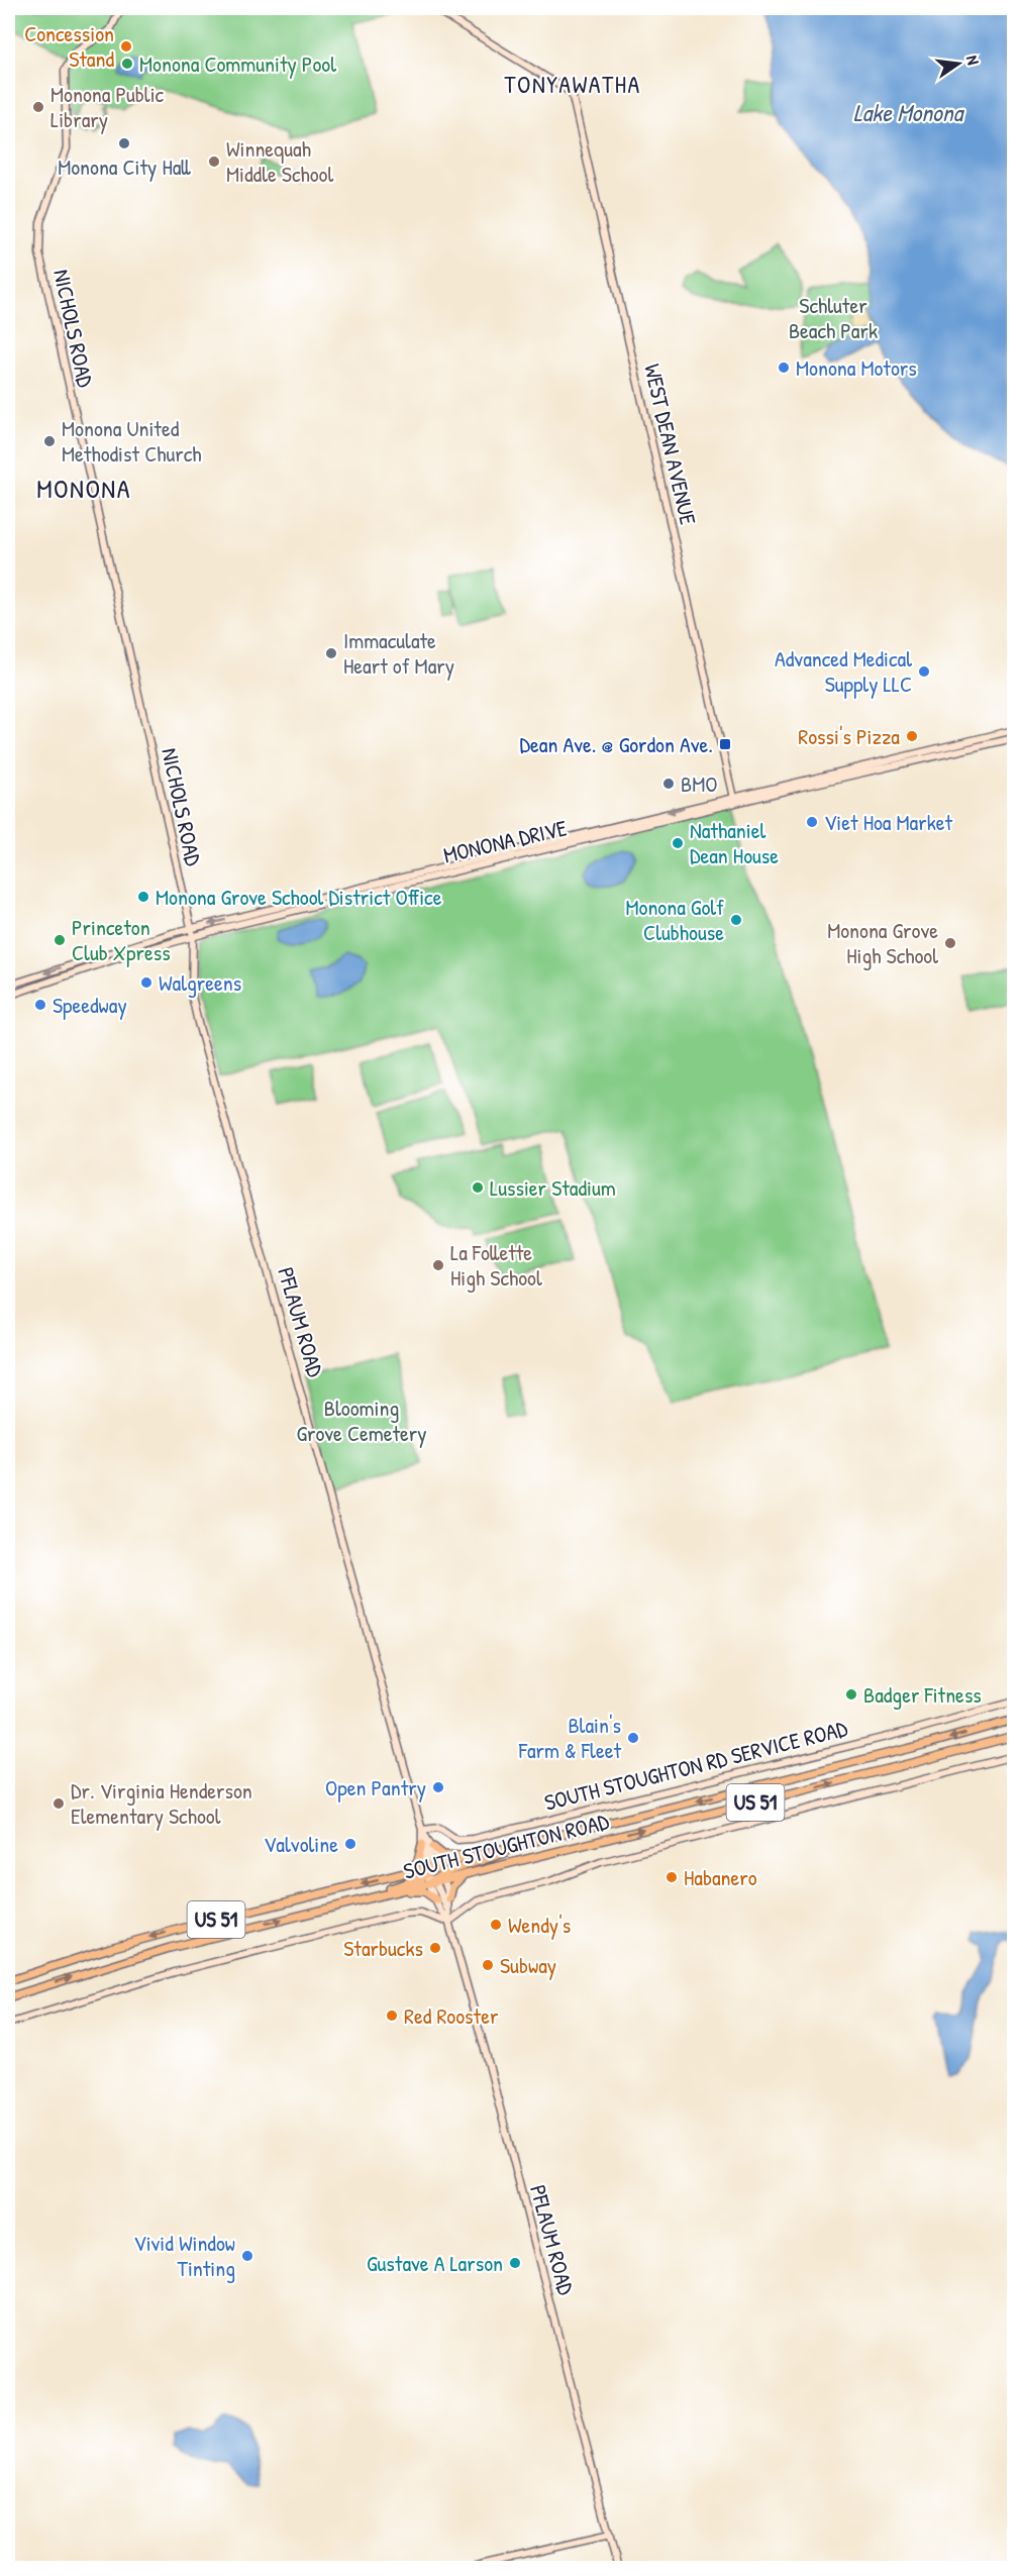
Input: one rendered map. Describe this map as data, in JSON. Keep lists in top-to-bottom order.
{
  "streets": {
    "main road": ["US 51", "SOUTH STOUGHTON ROAD"],
    "street": [
      "NICHOLS ROAD",
      "WEST DEAN AVENUE",
      "MONONA DRIVE",
      "PFLAUM ROAD",
      "SOUTH STOUGHTON RD SERVICE ROAD"
    ]
  },
  "crossings": [
    ["NICHOLS ROAD", "MONONA DRIVE"],
    ["NICHOLS ROAD", "PFLAUM ROAD"],
    ["WEST DEAN AVENUE", "MONONA DRIVE"],
    ["MONONA DRIVE", "PFLAUM ROAD"],
    ["PFLAUM ROAD", "SOUTH STOUGHTON RD SERVICE ROAD"],
    ["PFLAUM ROAD", "SOUTH STOUGHTON ROAD"]
  ],
  "districts": ["TONYAWATHA", "MONONA"],
  "water": ["Lake Monona"],
  "parks": ["Schluter Beach Park", "Blooming Grove Cemetery"],
  "places": {
    "other": [
      "Concession Stand",
      "Monona Community Pool",
      "Monona Public Library",
      "Monona City Hall",
      "Winnequah Middle School",
      "Monona Motors",
      "Monona United Methodist Church",
      "Immaculate Heart of Mary",
      "Advanced Medical Supply LLC",
      "Rossi's Pizza",
      "BMO",
      "Viet Hoa Market",
      "Nathaniel Dean House",
      "Monona Grove School District Office",
      "Monona Golf Clubhouse",
      "Princeton Club Xpress",
      "Monona Grove High School",
      "Walgreens",
      "Speedway",
      "Lussier Stadium",
      "La Follette High School",
      "Badger Fitness",
      "Blain's Farm & Fleet",
      "Open Pantry",
      "Dr. Virginia Henderson Elementary School",
      "Valvoline",
      "Habanero",
      "Wendy's",
      "Starbucks",
      "Subway",
      "Red Rooster",
      "Vivid Window Tinting",
      "Gustave A Larson"
    ],
    "transit": ["Dean Ave. @ Gordon Ave."]
  },
  "north": "right"
}
